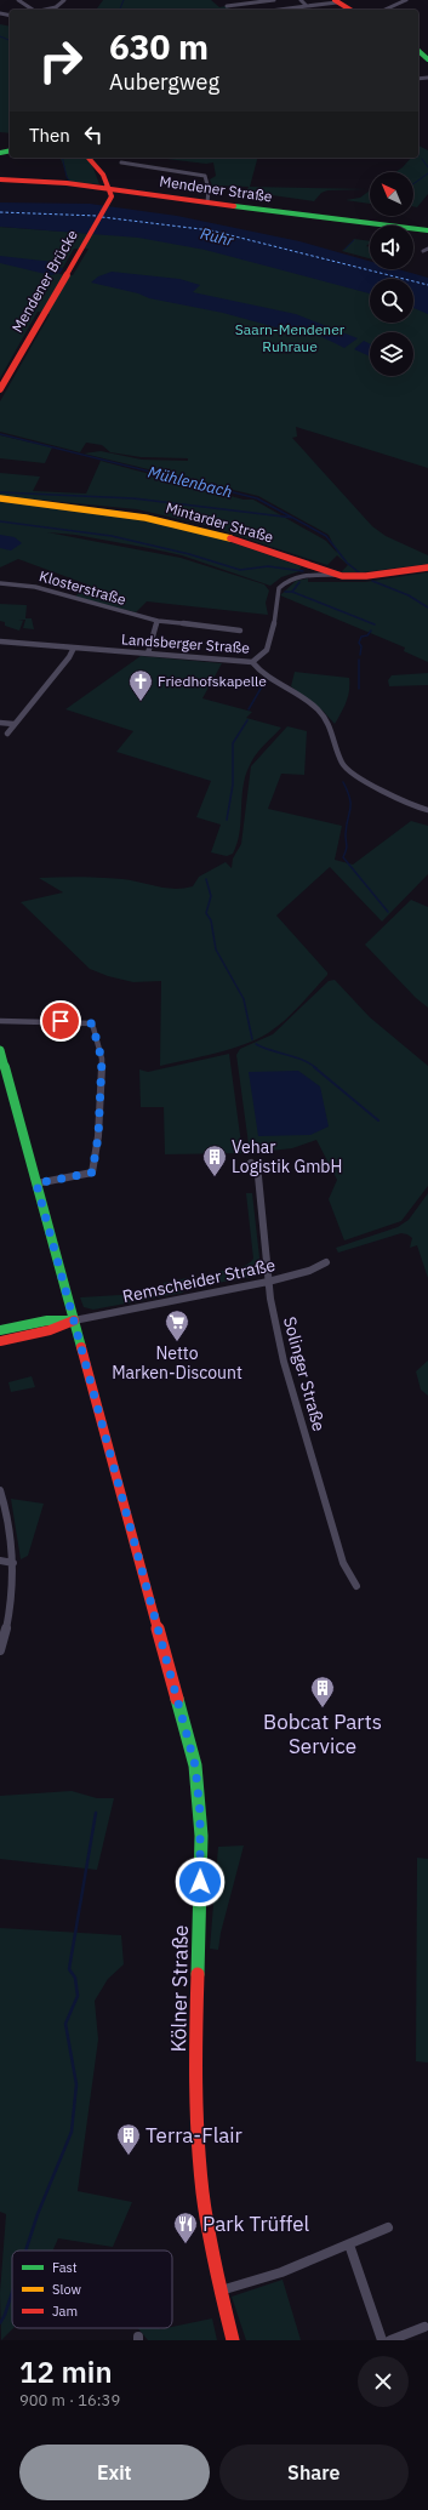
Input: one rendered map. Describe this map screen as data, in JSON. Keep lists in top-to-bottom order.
{
  "streets": {
    "main road": [
      "Mendener Straße",
      "Mendener Brücke",
      "Mintarder Straße",
      "Kölner Straße"
    ],
    "street": [
      "Klosterstraße",
      "Landsberger Straße",
      "Remscheider Straße",
      "Solinger Straße"
    ]
  },
  "crossings": [
    ["Mendener Straße", "Mendener Brücke"],
    ["Mintarder Straße", "Landsberger Straße"],
    ["Remscheider Straße", "Solinger Straße"],
    ["Remscheider Straße", "Kölner Straße"]
  ],
  "water": ["Ruhr", "Mühlenbach"],
  "parks": ["Saarn-Mendener Ruhraue"],
  "places": {
    "church": ["Friedhofskapelle"],
    "building": ["Vehar Logistik GmbH", "Bobcat Parts Service", "Terra-Flair"],
    "supermarket": ["Netto Marken-Discount"],
    "restaurant": ["Park Trüffel"]
  },
  "legend": ["Fast", "Slow", "Jam"],
  "north": "top left",
  "page": {
    "turn": ["630 m", "Aubergweg"],
    "then": "Then",
    "heading": ["12 min", "900 m · 16:39"],
    "buttons": ["Exit", "Share"]
  }
}
